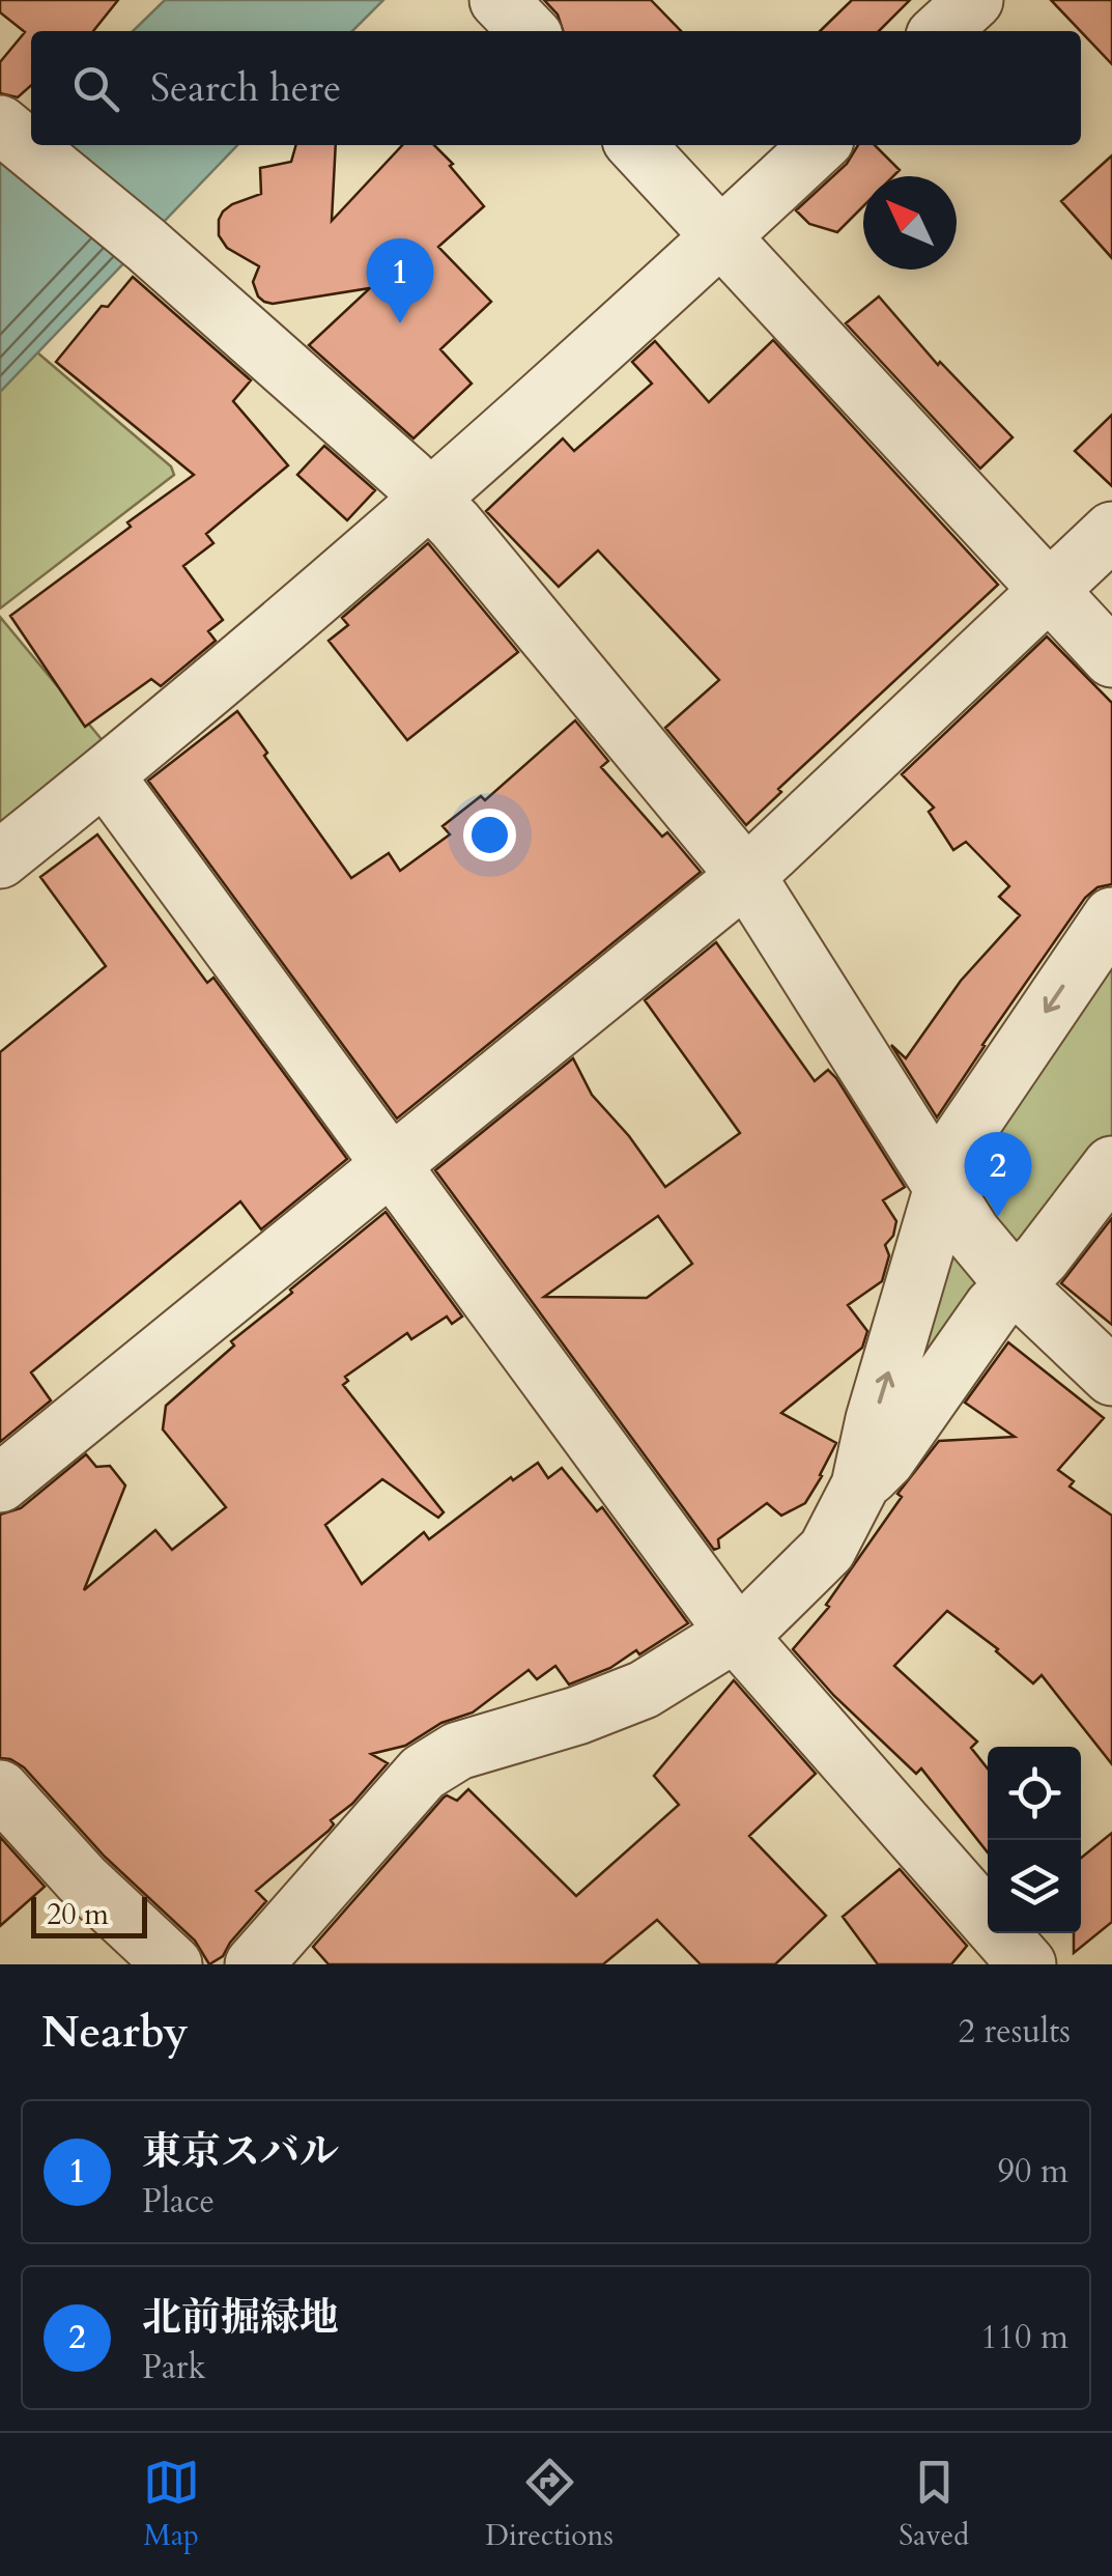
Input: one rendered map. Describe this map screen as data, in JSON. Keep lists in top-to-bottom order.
{
  "scale_bar": "20 m",
  "north": "top left",
  "page": {
    "search": "Search here",
    "pins": ["1", "2"],
    "scale": "20 m",
    "heading": ["Nearby", "2 results"],
    "list": [
      {
        "mark": "1",
        "name": "東京スバル",
        "note": "Place",
        "value": "90 m"
      },
      {
        "mark": "2",
        "name": "北前掘緑地",
        "note": "Park",
        "value": "110 m"
      }
    ],
    "nav": ["Map", "Directions", "Saved"]
  }
}
